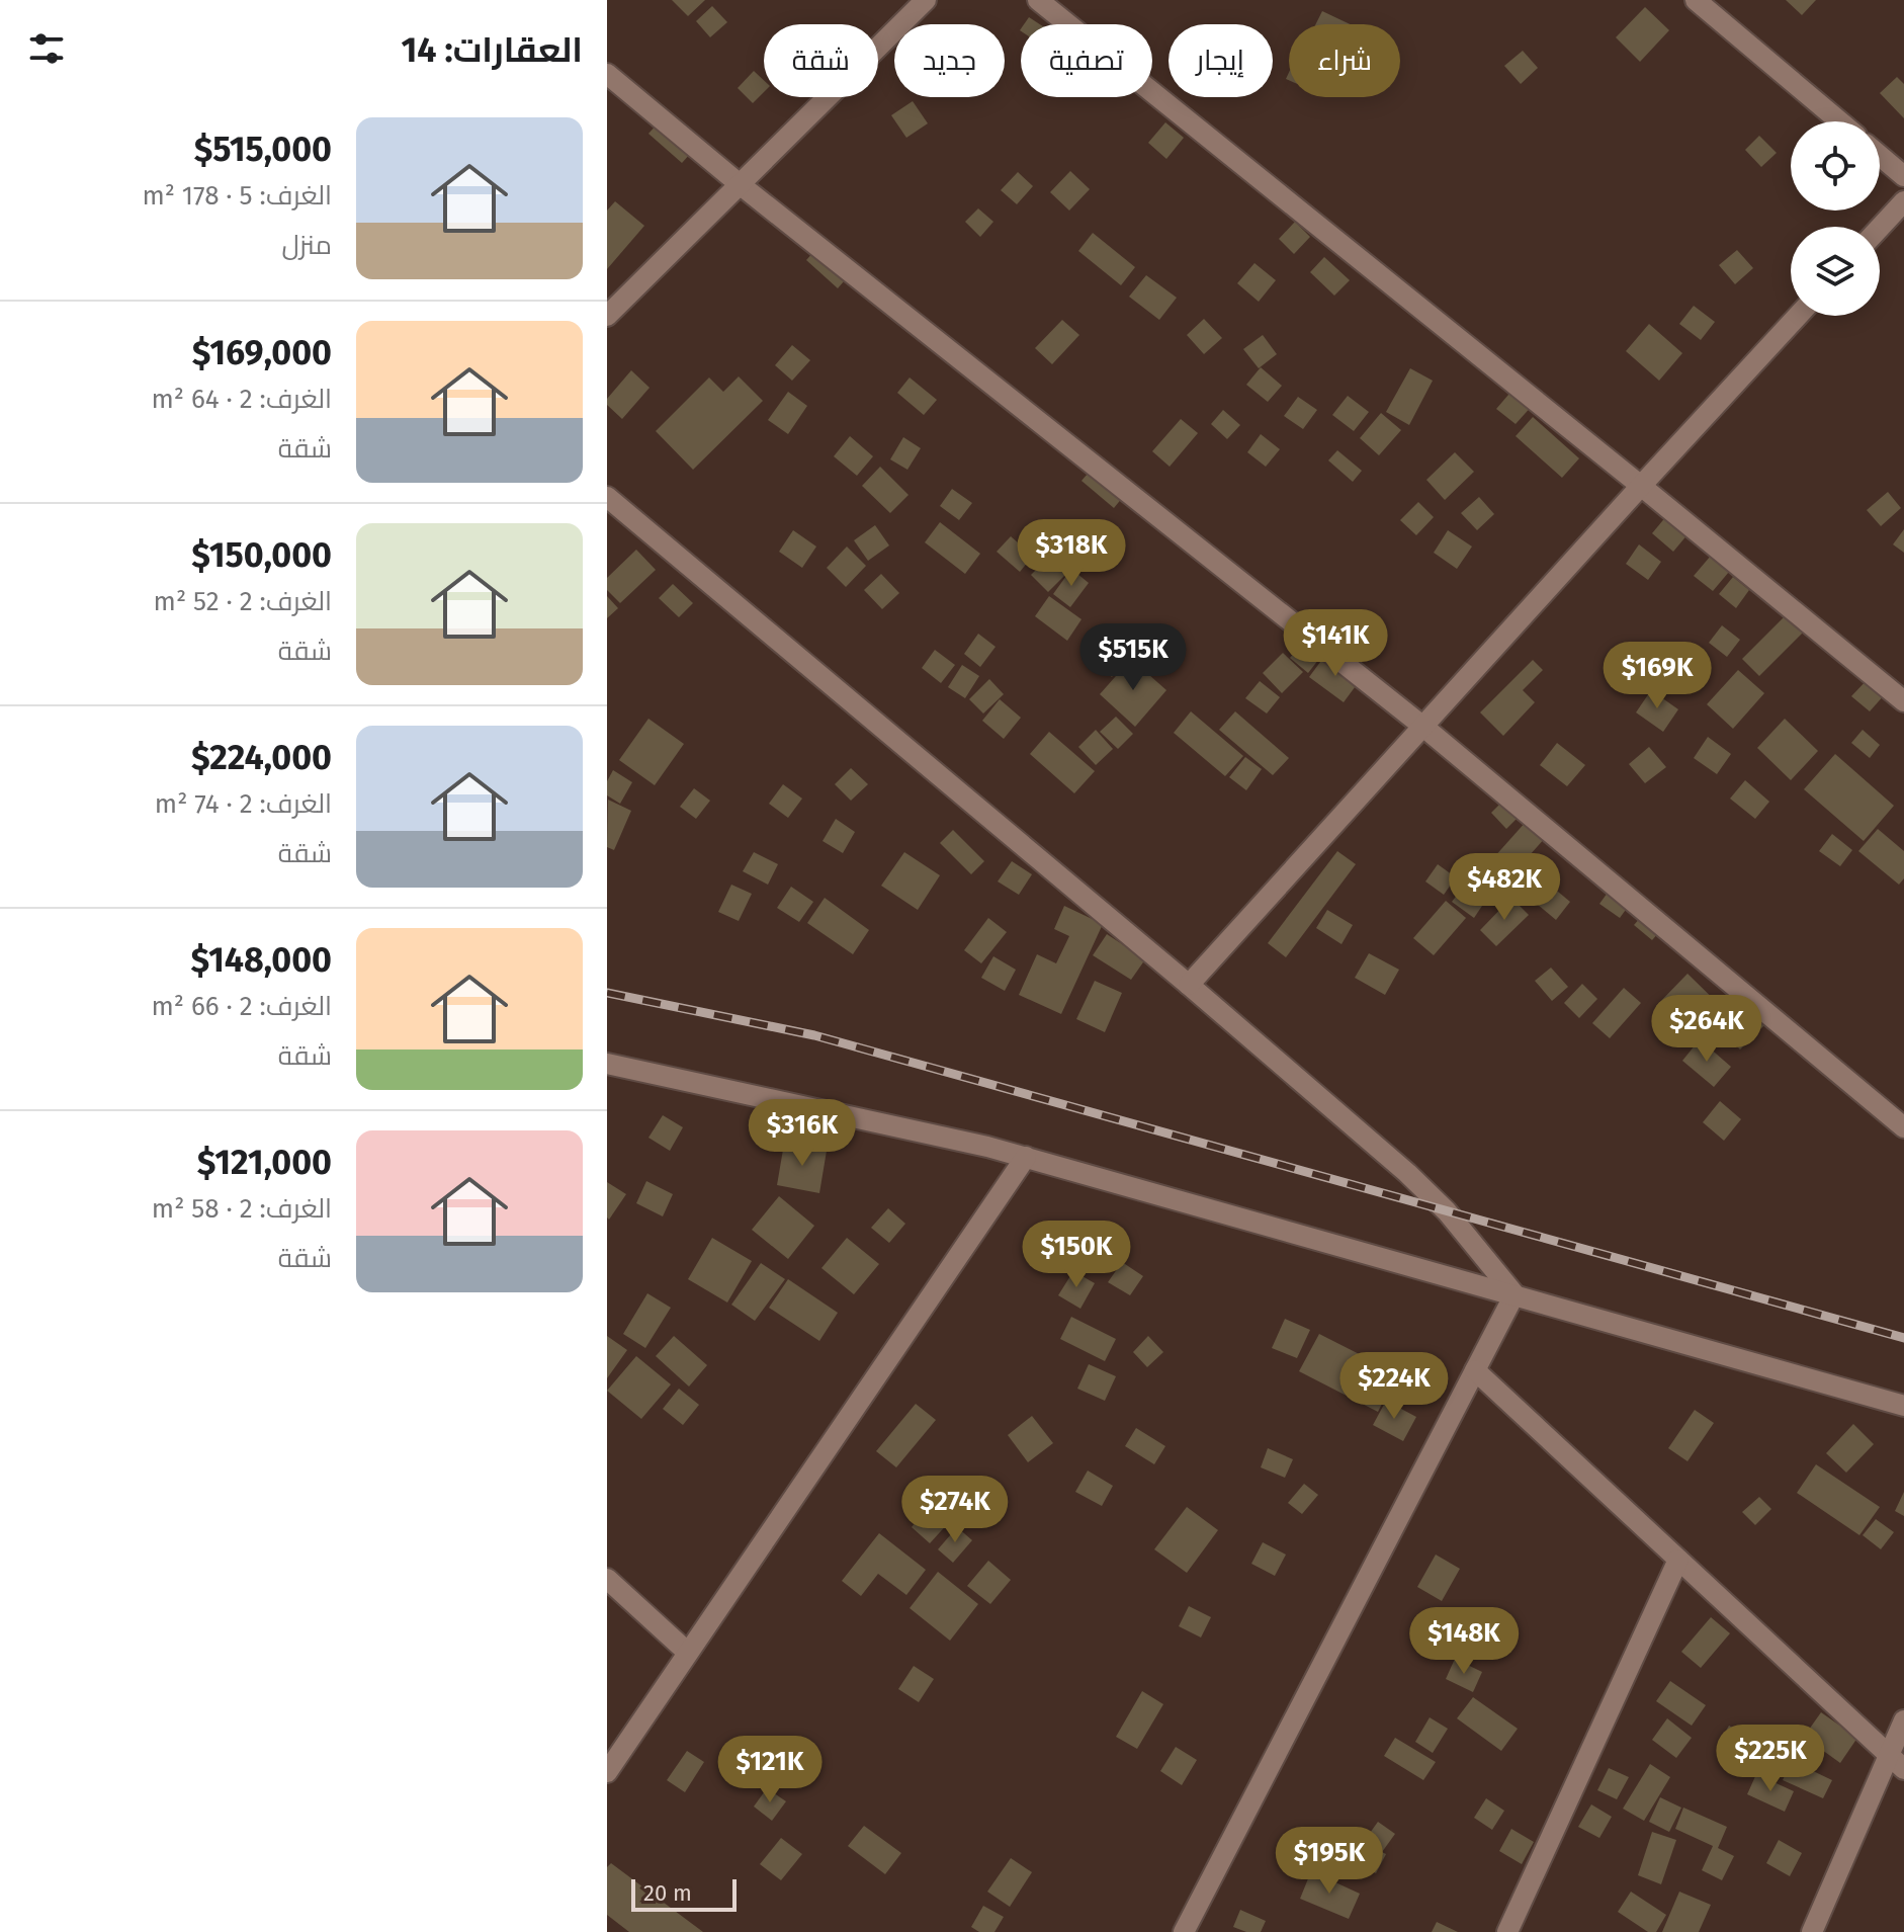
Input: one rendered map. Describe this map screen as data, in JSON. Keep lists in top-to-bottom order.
{
  "scale_bar": "20 m",
  "page": {
    "heading": "العقارات: 14",
    "chip": [
      "شراء",
      "إيجار",
      "تصفية",
      "جديد",
      "شقة"
    ],
    "list": [
      {
        "name": "$515,000",
        "note": "الغرف: 5 · 178 m² · منزل"
      },
      {
        "name": "$169,000",
        "note": "الغرف: 2 · 64 m² · شقة"
      },
      {
        "name": "$150,000",
        "note": "الغرف: 2 · 52 m² · شقة"
      },
      {
        "name": "$224,000",
        "note": "الغرف: 2 · 74 m² · شقة"
      },
      {
        "name": "$148,000",
        "note": "الغرف: 2 · 66 m² · شقة"
      },
      {
        "name": "$121,000",
        "note": "الغرف: 2 · 58 m² · شقة"
      }
    ],
    "price": [
      "$318K",
      "$141K",
      "$515K",
      "$169K",
      "$482K",
      "$264K",
      "$316K",
      "$150K",
      "$224K",
      "$274K",
      "$148K",
      "$225K",
      "$121K",
      "$195K"
    ],
    "scale": "20 m"
  }
}
